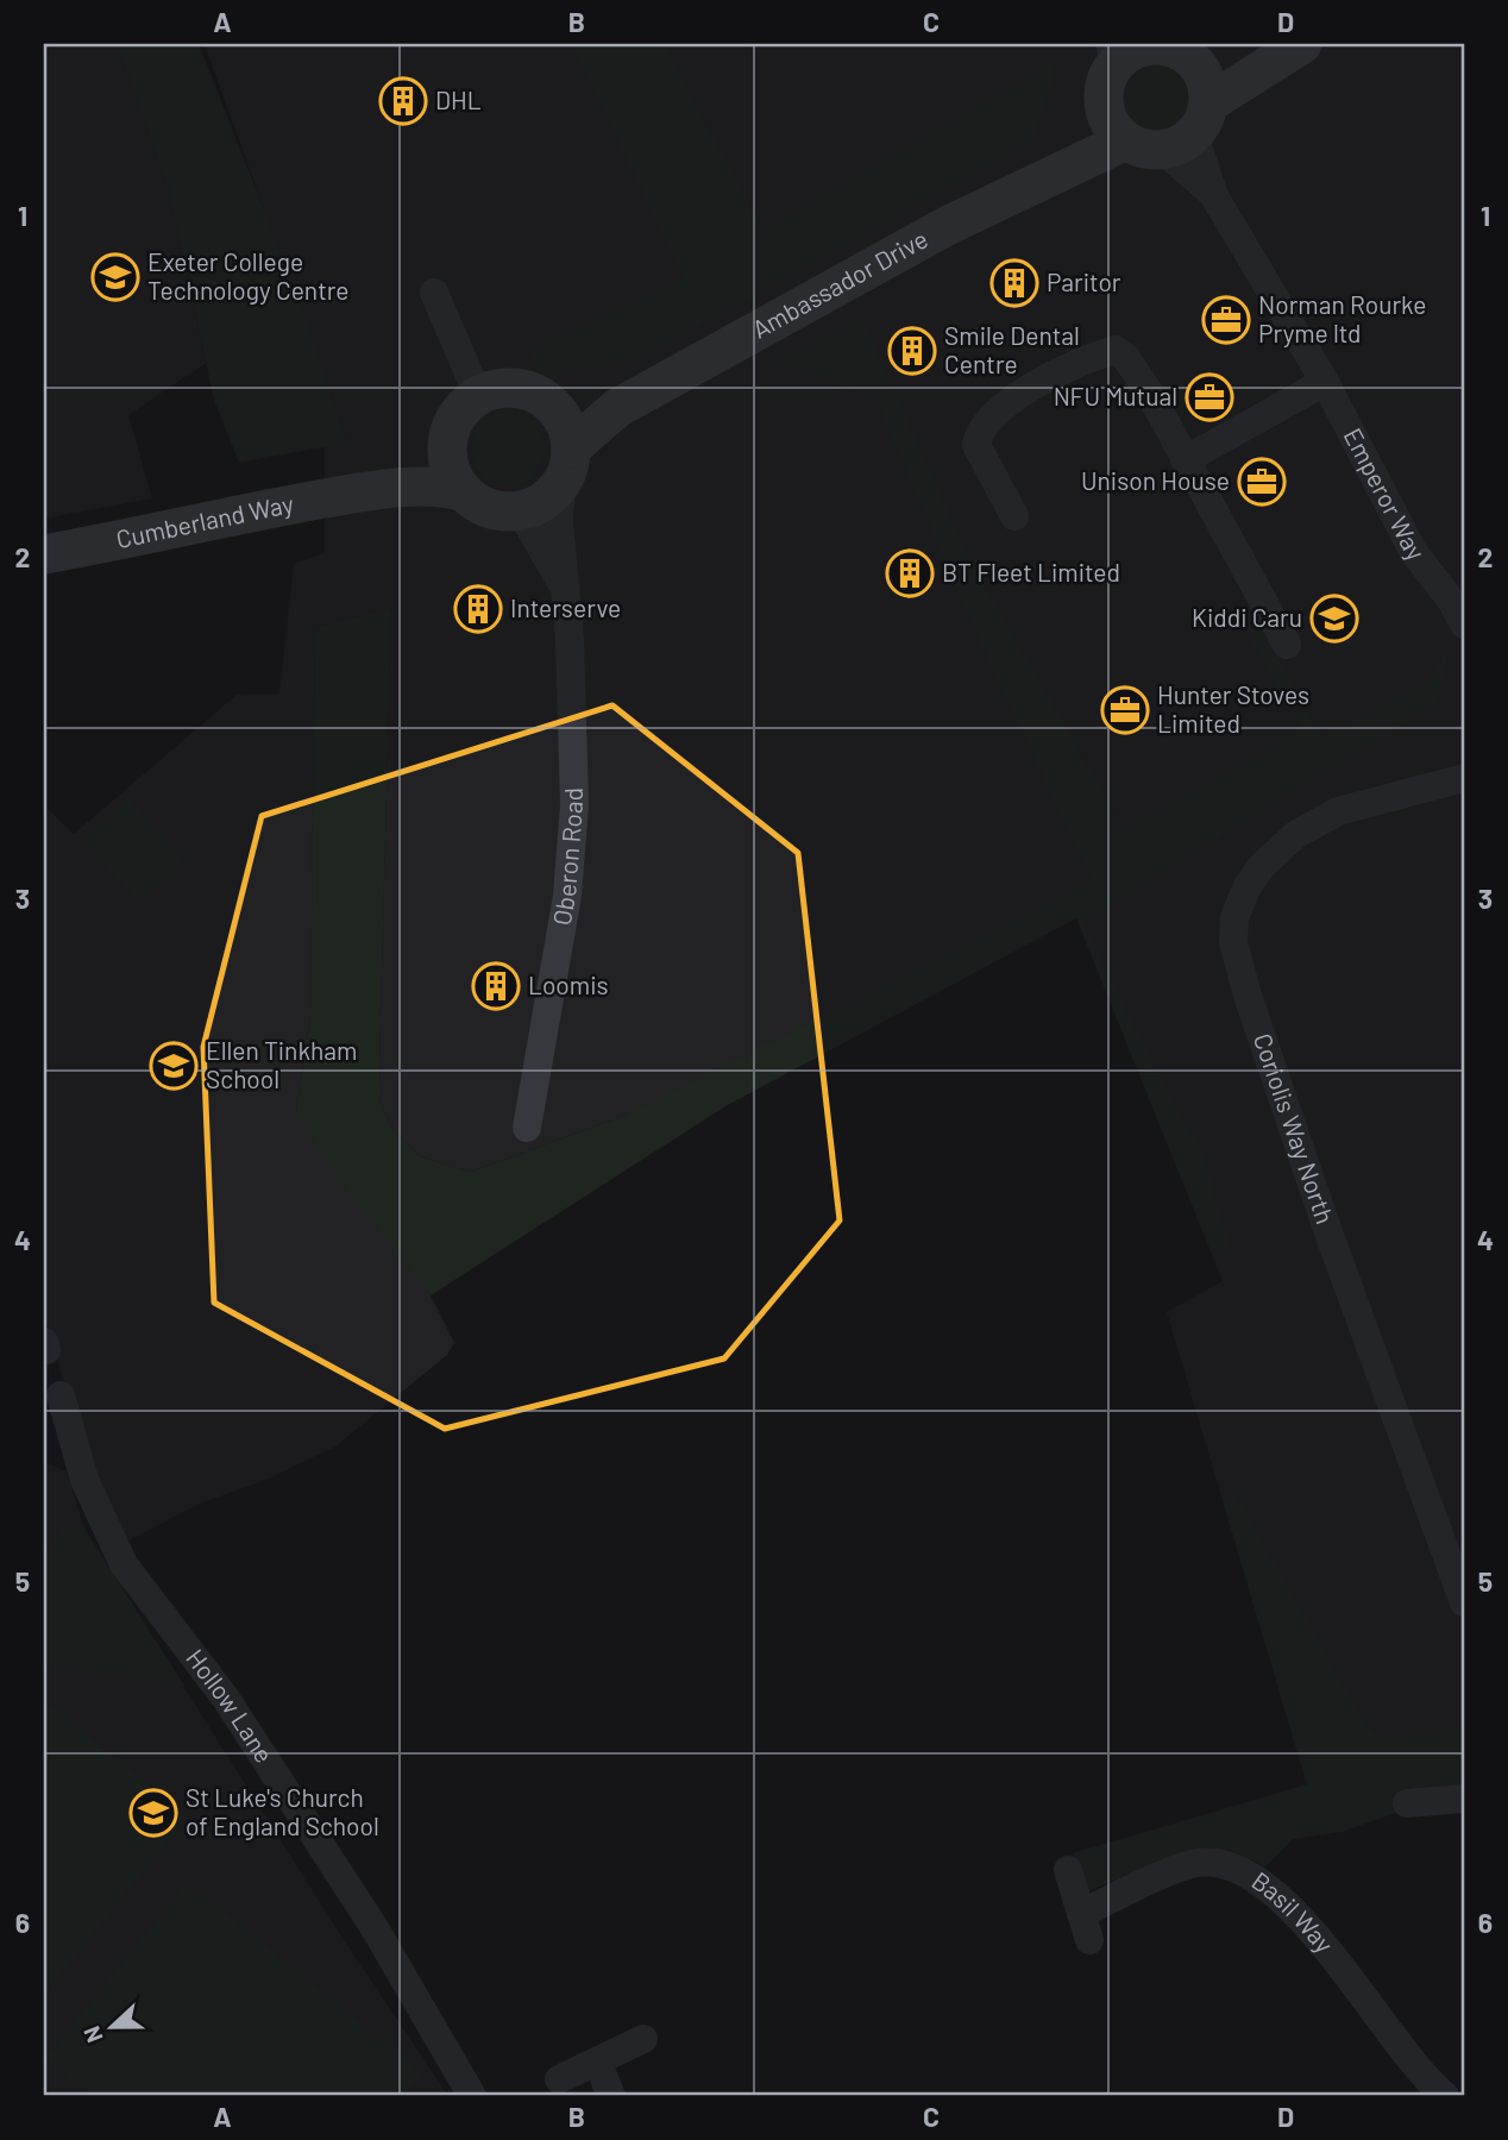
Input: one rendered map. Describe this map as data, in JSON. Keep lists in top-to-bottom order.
{
  "streets": {
    "main road": ["Ambassador Drive", "Cumberland Way"],
    "street": [
      "Emperor Way",
      "Oberon Road",
      "Coriolis Way North",
      "Hollow Lane",
      "Basil Way"
    ]
  },
  "crossings": [
    ["Ambassador Drive", "Emperor Way"],
    ["Ambassador Drive", "Cumberland Way"],
    ["Ambassador Drive", "Oberon Road"],
    ["Cumberland Way", "Oberon Road"]
  ],
  "places": {
    "building": [
      "DHL",
      "Paritor",
      "Smile Dental Centre",
      "BT Fleet Limited",
      "Interserve",
      "Loomis"
    ],
    "school or university": [
      "Exeter College Technology Centre",
      "Kiddi Caru",
      "Ellen Tinkham School",
      "St Luke's Church of England School"
    ],
    "office": [
      "Norman Rourke Pryme ltd",
      "NFU Mutual",
      "Unison House",
      "Hunter Stoves Limited"
    ]
  },
  "north": "left",
  "grid": {
    "columns": [
      "A",
      "B",
      "C",
      "D"
    ],
    "rows": [
      "1",
      "2",
      "3",
      "4",
      "5",
      "6"
    ]
  }
}
